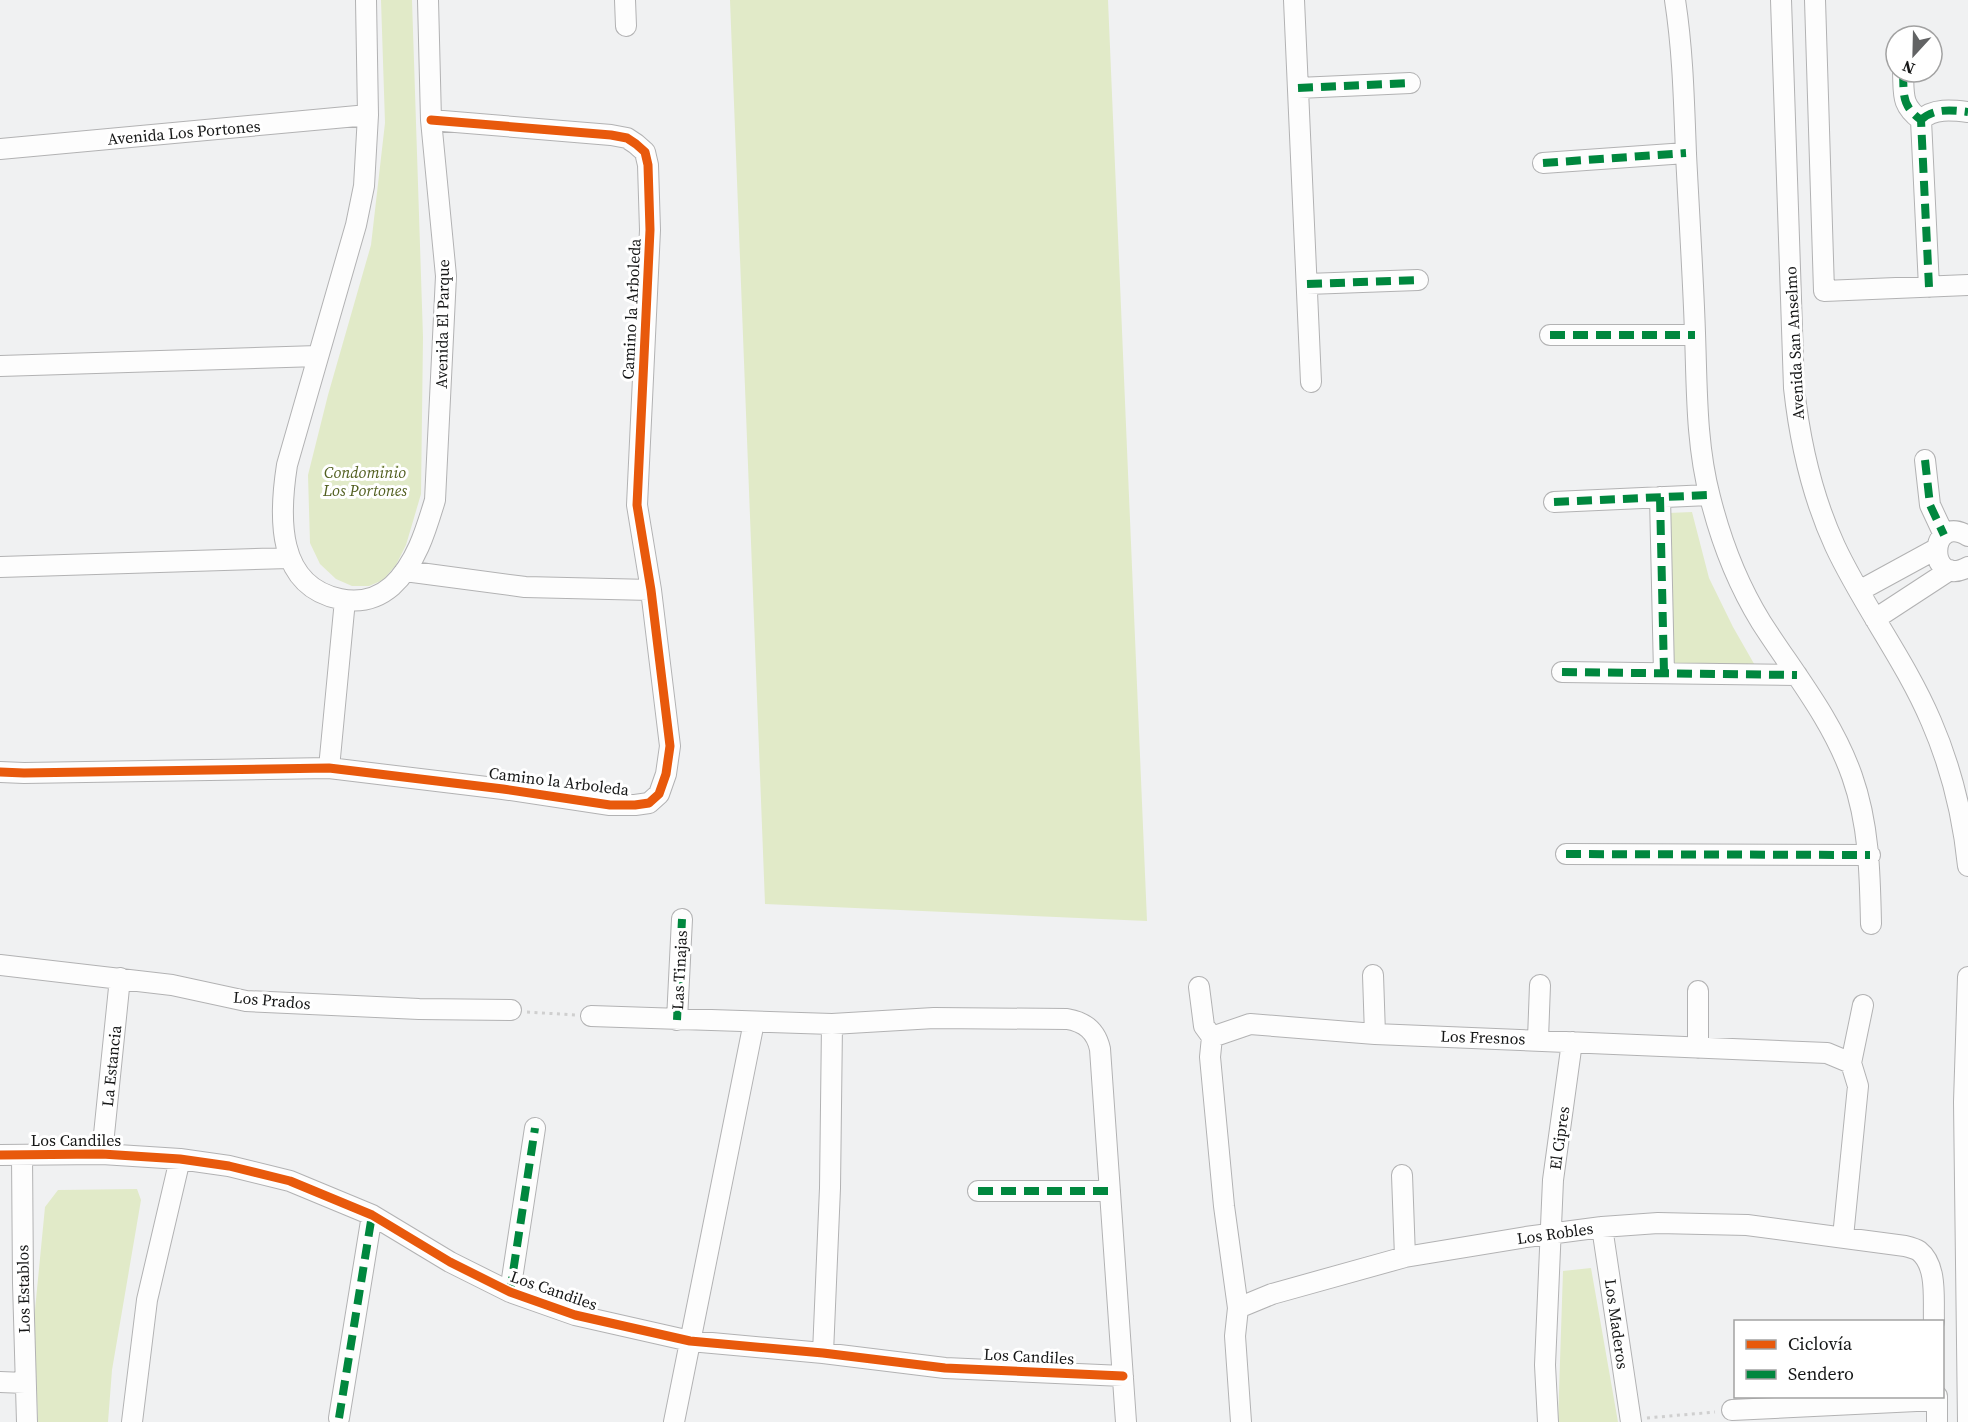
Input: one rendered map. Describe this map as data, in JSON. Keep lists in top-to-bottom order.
{
  "streets": {
    "street": [
      "Avenida Los Portones",
      "Camino la Arboleda",
      "Avenida El Parque",
      "Avenida San Anselmo",
      "Las Tinajas",
      "Los Prados",
      "Los Fresnos",
      "La Estancia",
      "El Cipres",
      "Los Candiles",
      "Los Robles",
      "Los Establos",
      "Los Maderos"
    ]
  },
  "crossings": [
    ["Avenida Los Portones", "Avenida El Parque"],
    ["Camino la Arboleda", "Avenida El Parque"],
    ["Los Prados", "La Estancia"],
    ["Los Fresnos", "El Cipres"],
    ["La Estancia", "Los Candiles"],
    ["El Cipres", "Los Robles"],
    ["Los Candiles", "Los Establos"],
    ["Los Robles", "Los Maderos"]
  ],
  "parks": ["Condominio Los Portones"],
  "legend": ["Ciclovía", "Sendero"],
  "north": "bottom"
}
